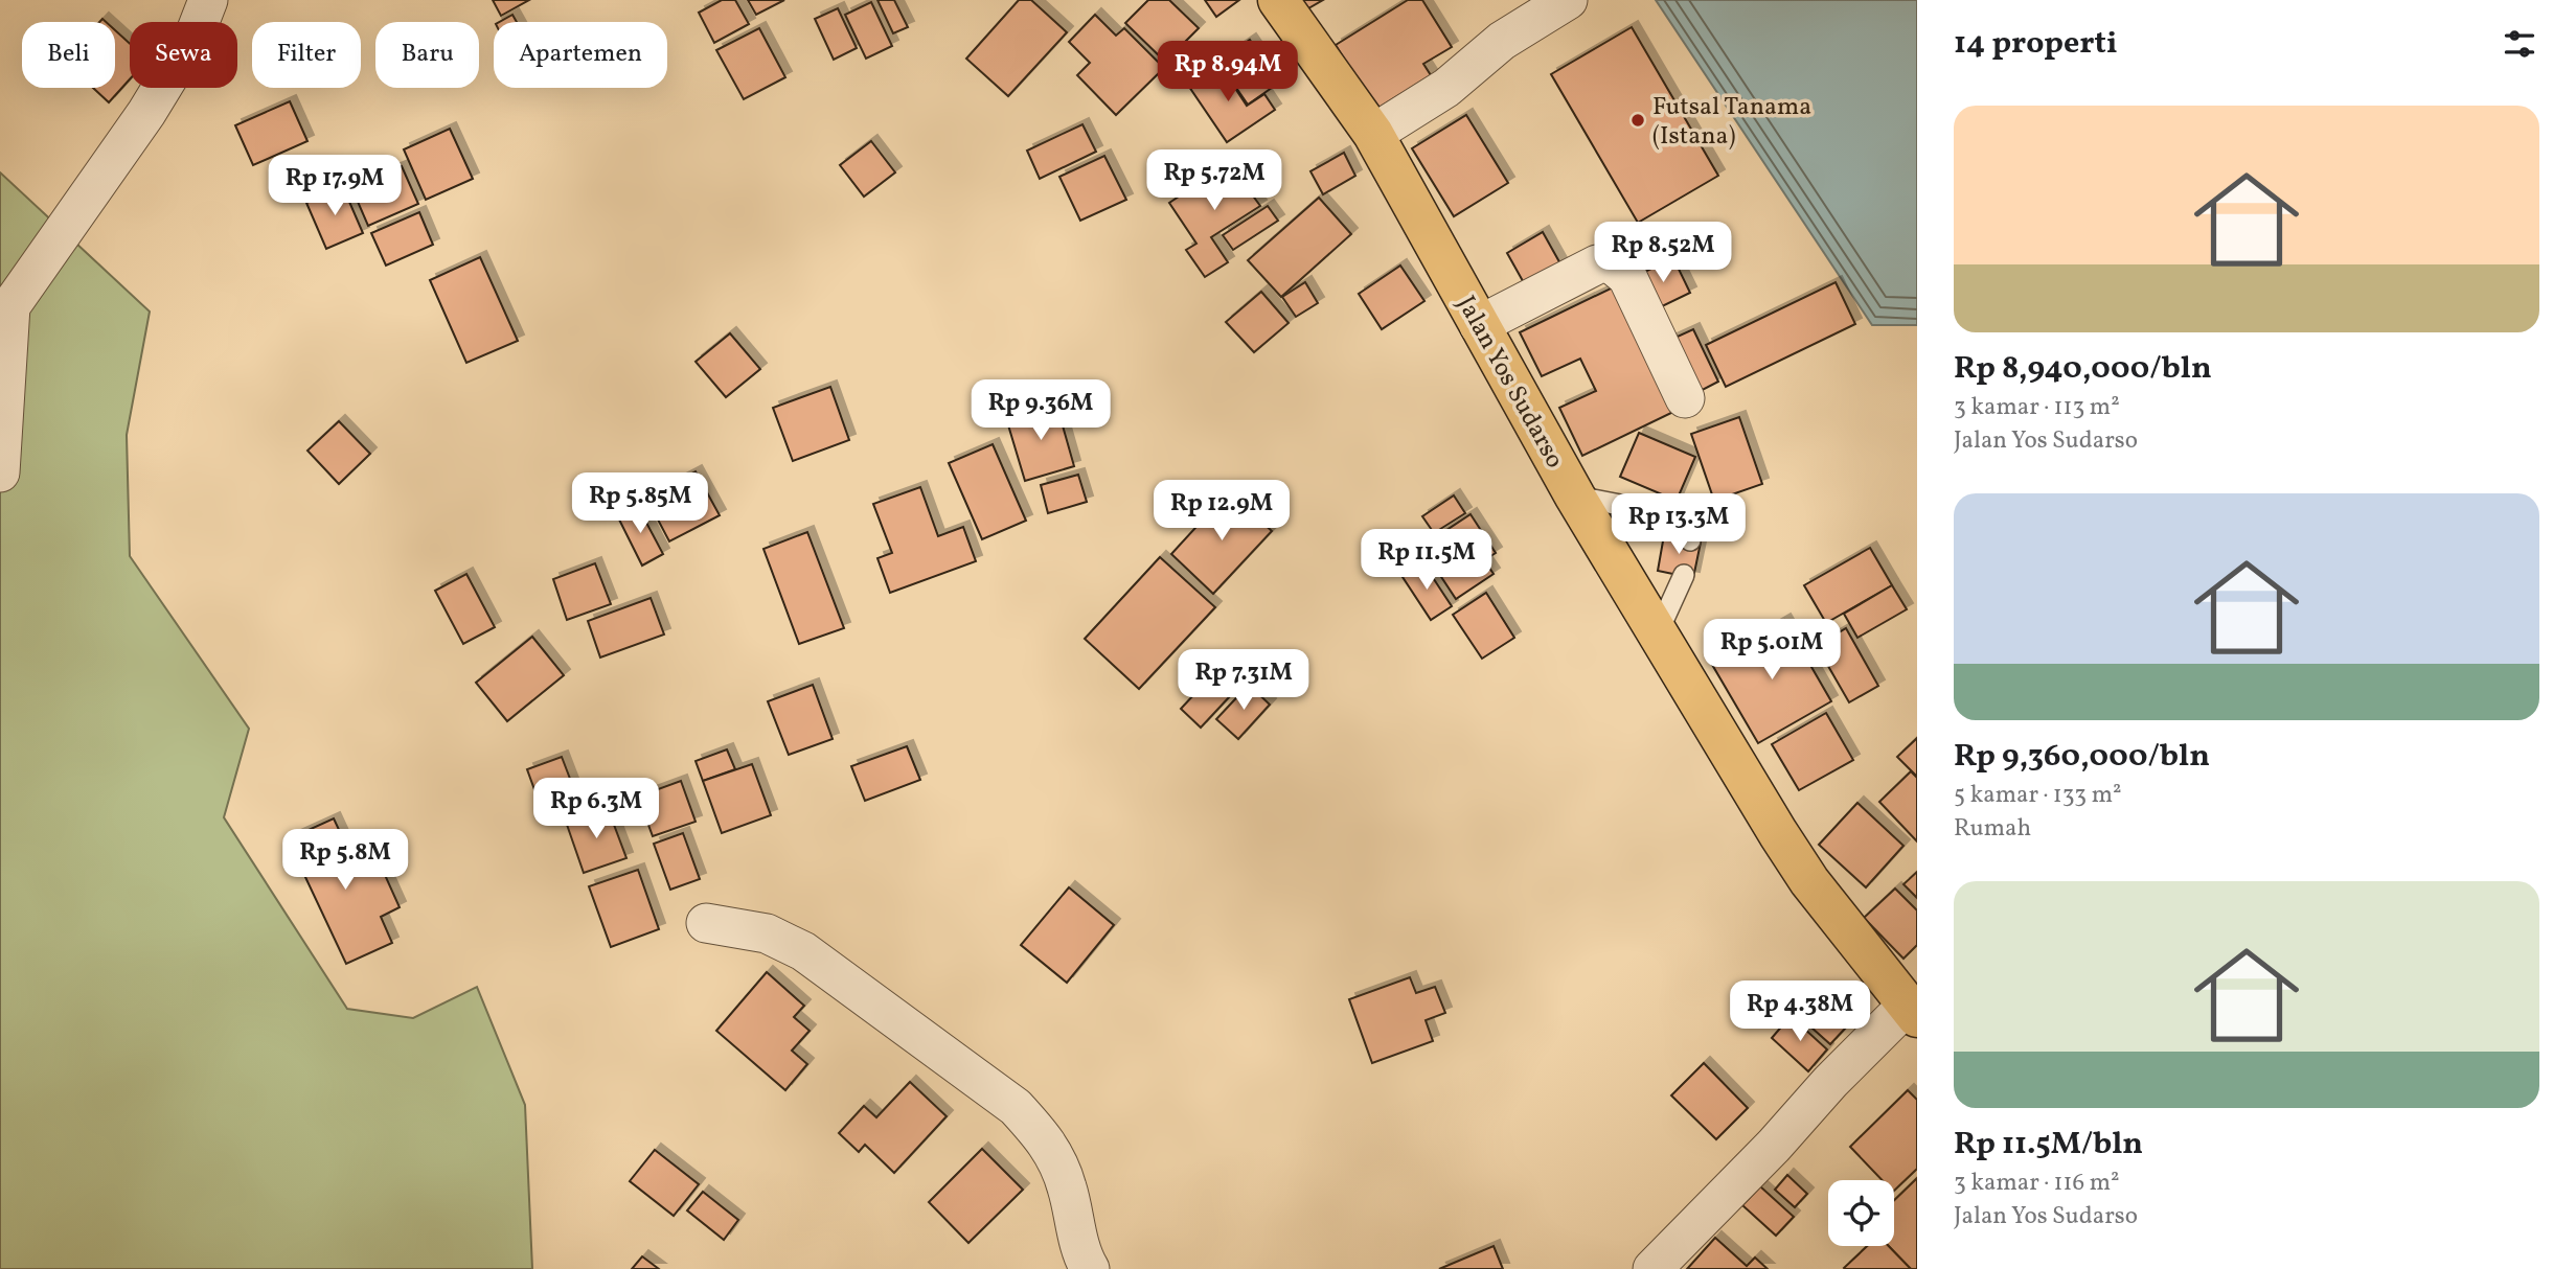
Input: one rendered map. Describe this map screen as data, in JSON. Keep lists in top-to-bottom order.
{
  "streets": {
    "main road": ["Jalan Yos Sudarso"]
  },
  "places": ["Futsal Tanama (Istana)"],
  "page": {
    "heading": "14 properti",
    "chip": [
      "Beli",
      "Sewa",
      "Filter",
      "Baru",
      "Apartemen"
    ],
    "price": [
      "Rp 8.94M",
      "Rp 5.72M",
      "Rp 17.9M",
      "Rp 8.52M",
      "Rp 9.36M",
      "Rp 5.85M",
      "Rp 12.9M",
      "Rp 13.3M",
      "Rp 11.5M",
      "Rp 5.01M",
      "Rp 7.31M",
      "Rp 6.3M",
      "Rp 5.8M",
      "Rp 4.38M"
    ],
    "list": [
      {
        "name": "Rp 8,940,000/bln",
        "note": "3 kamar · 113 m² · Jalan Yos Sudarso"
      },
      {
        "name": "Rp 9,360,000/bln",
        "note": "5 kamar · 133 m² · Rumah"
      },
      {
        "name": "Rp 11.5M/bln",
        "note": "3 kamar · 116 m² · Jalan Yos Sudarso"
      }
    ]
  }
}
